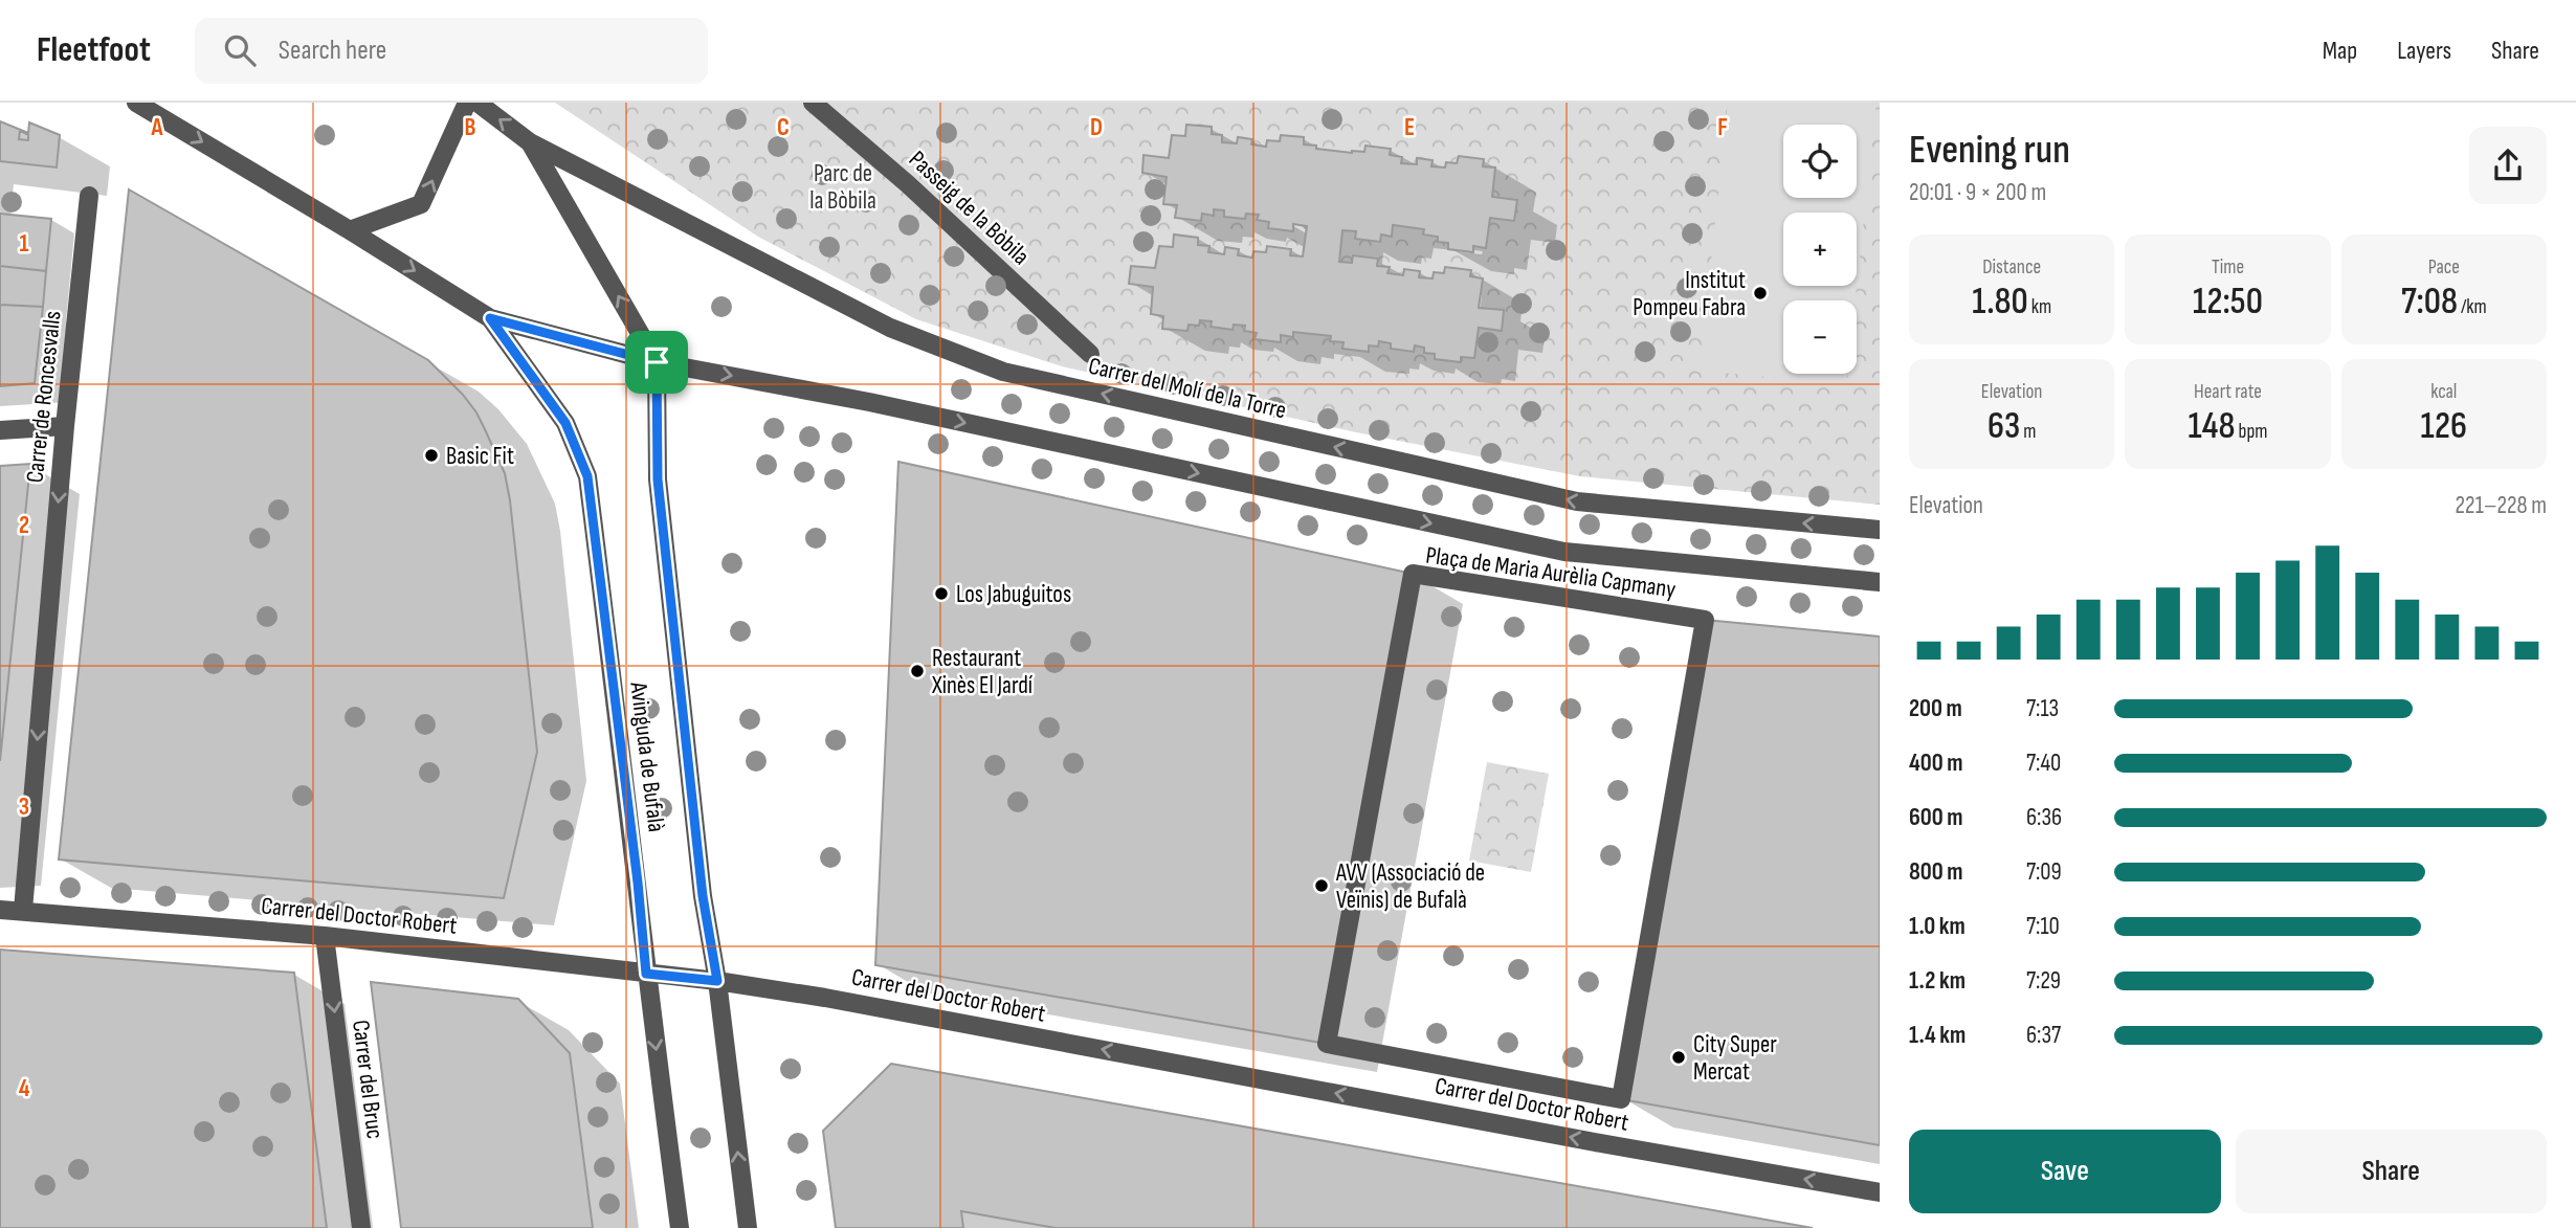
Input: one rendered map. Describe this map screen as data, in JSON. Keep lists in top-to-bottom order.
{
  "streets": {
    "street": [
      "Passeig de la Bòbila",
      "Carrer del Molí de la Torre",
      "Carrer de Roncesvalls",
      "Plaça de Maria Aurèlia Capmany",
      "Avinguda de Bufalà",
      "Carrer del Doctor Robert",
      "Carrer del Bruc"
    ]
  },
  "crossings": [
    ["Carrer del Molí de la Torre", "Avinguda de Bufalà"],
    ["Carrer de Roncesvalls", "Carrer del Doctor Robert"],
    ["Avinguda de Bufalà", "Carrer del Doctor Robert"],
    ["Carrer del Doctor Robert", "Carrer del Bruc"]
  ],
  "one_way": ["Carrer de Roncesvalls", "Carrer del Doctor Robert", "Carrer del Bruc"],
  "parks": ["Parc de la Bòbila"],
  "places": [
    "Institut Pompeu Fabra",
    "Basic Fit",
    "Los Jabuguitos",
    "Restaurant Xinès El Jardí",
    "AVV (Associació de Veïnis) de Bufalà",
    "City Super Mercat"
  ],
  "page": {
    "header": "Fleetfoot",
    "search": "Search here",
    "nav": ["Map", "Layers", "Share"],
    "heading": ["Evening run", "20:01 · 9 × 200 m"],
    "map_buttons": ["+", "−"],
    "stats": [
      ["Distance", "1.80 km"],
      ["Time", "12:50"],
      ["Pace", "7:08 /km"],
      ["Elevation", "63 m"],
      ["Heart rate", "148 bpm"],
      ["kcal", "126"]
    ],
    "chart": ["Elevation", "221–228 m"],
    "list": [
      {
        "name": "200 m",
        "note": "7:13"
      },
      {
        "name": "400 m",
        "note": "7:40"
      },
      {
        "name": "600 m",
        "note": "6:36"
      },
      {
        "name": "800 m",
        "note": "7:09"
      },
      {
        "name": "1.0 km",
        "note": "7:10"
      },
      {
        "name": "1.2 km",
        "note": "7:29"
      },
      {
        "name": "1.4 km",
        "note": "6:37"
      }
    ],
    "buttons": ["Save", "Share"]
  },
  "grid": {
    "columns": [
      "A",
      "B",
      "C",
      "D",
      "E",
      "F"
    ],
    "rows": [
      "1",
      "2",
      "3",
      "4"
    ]
  }
}
